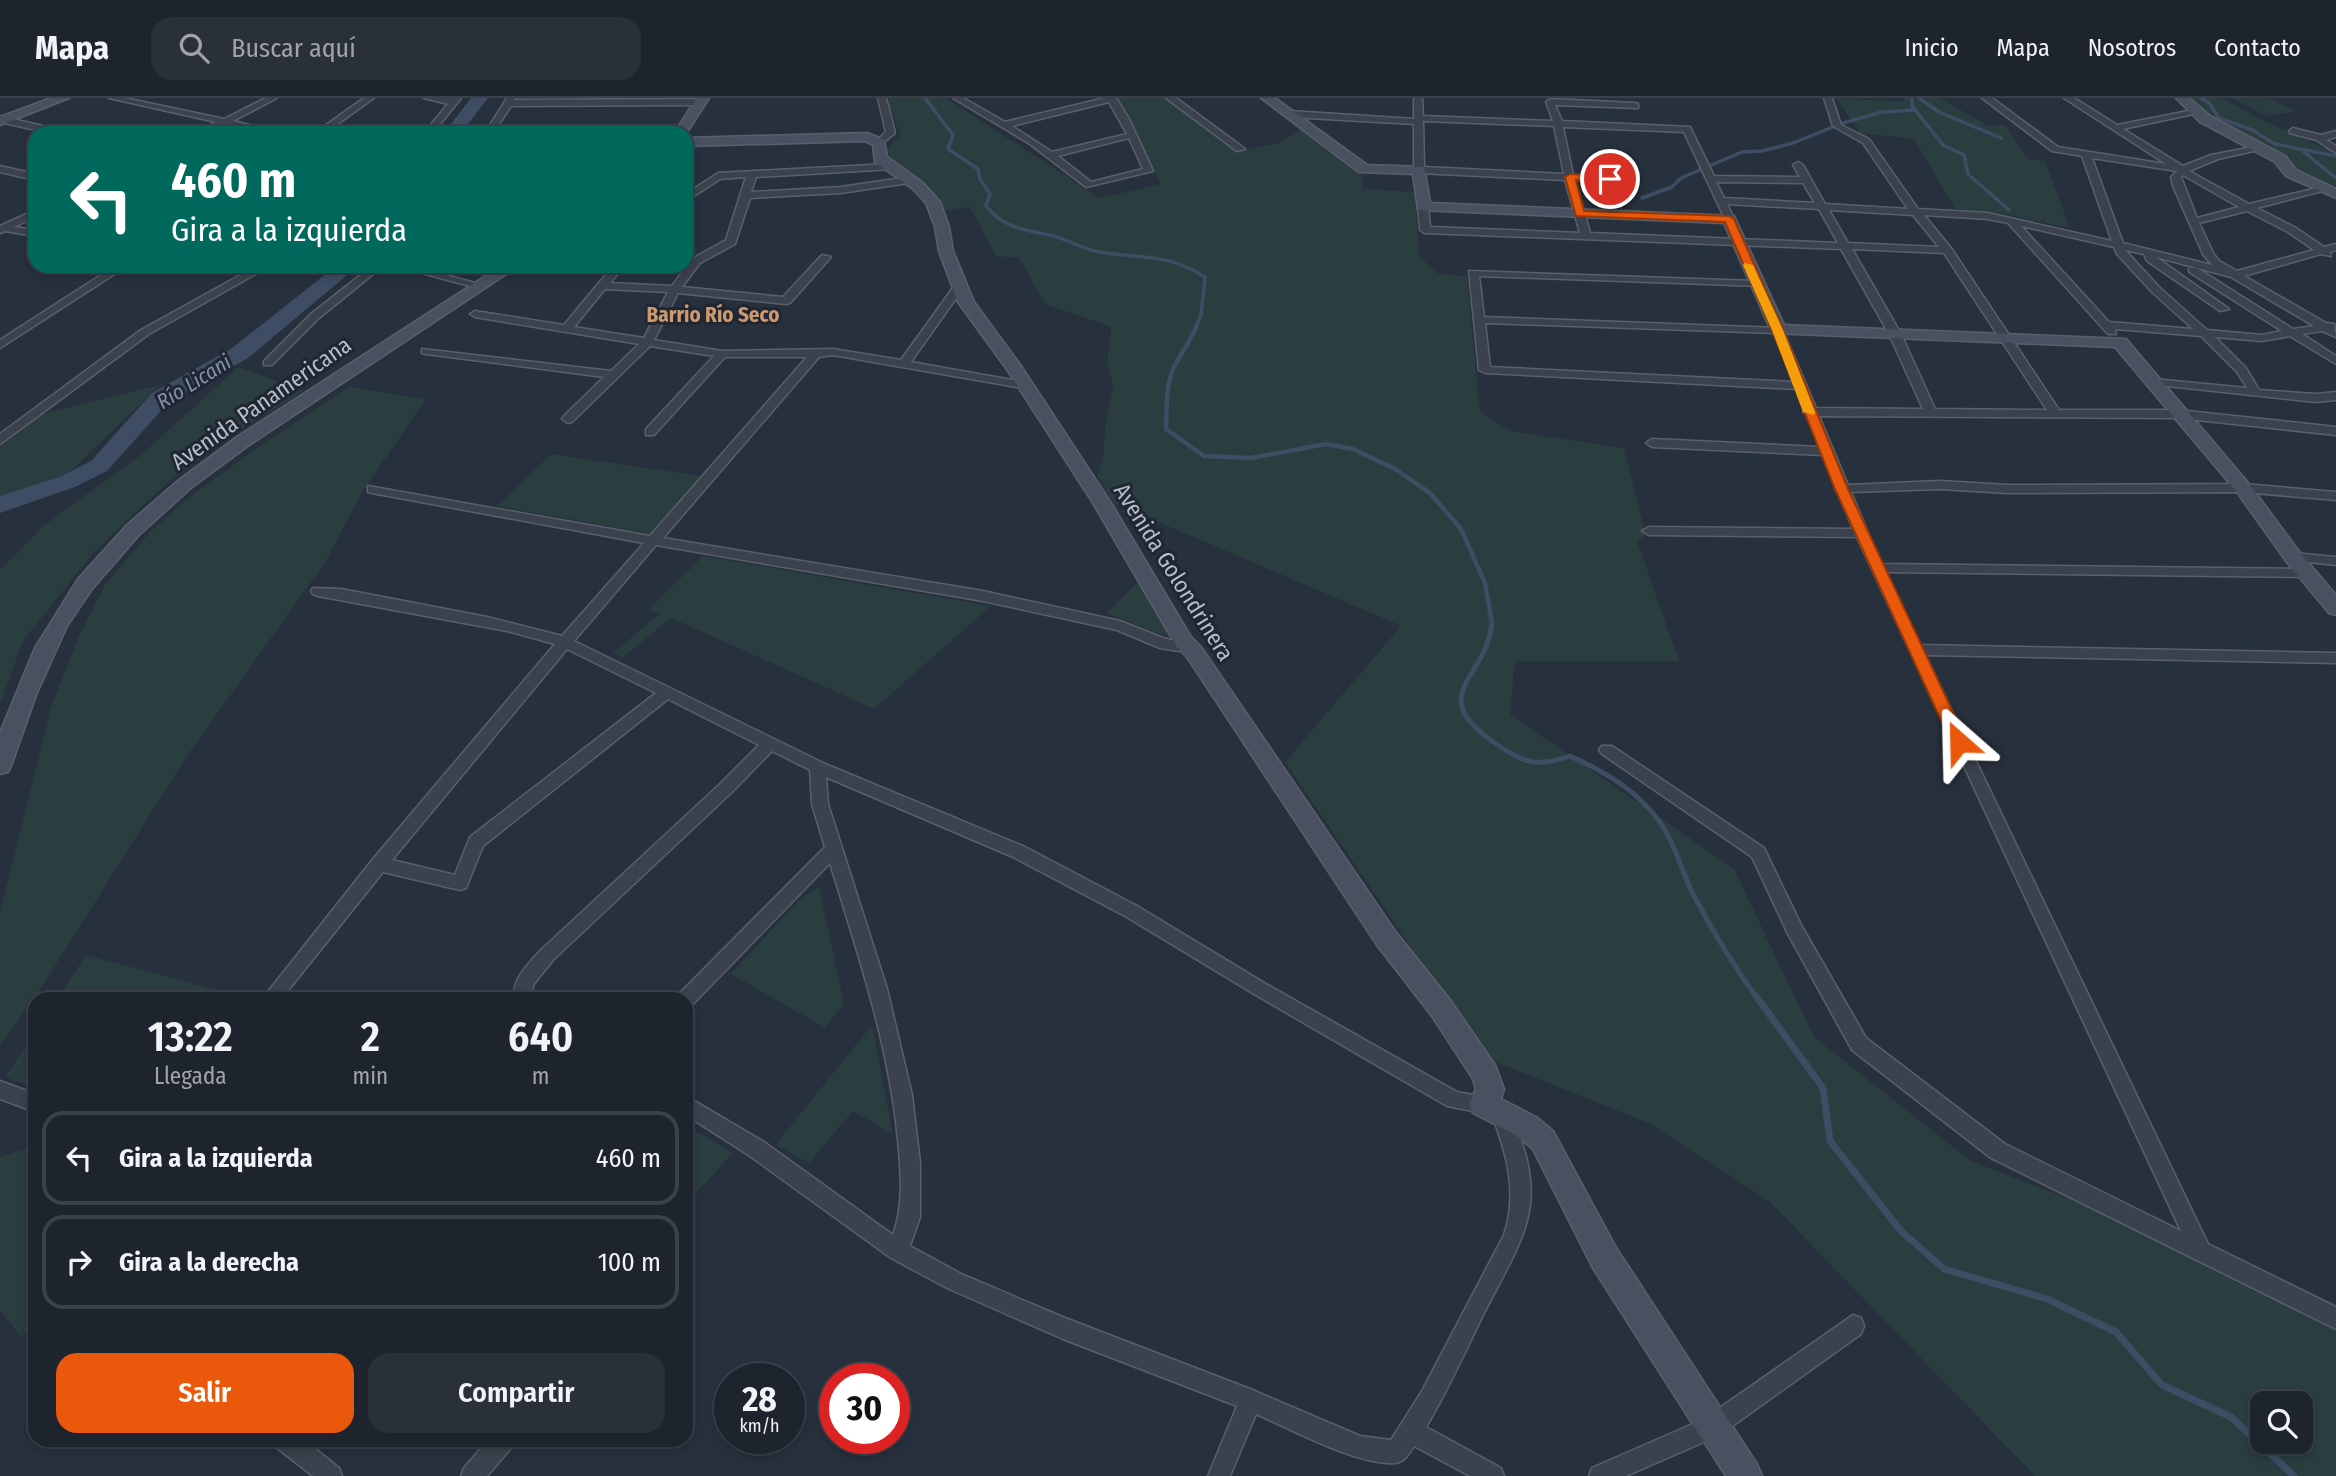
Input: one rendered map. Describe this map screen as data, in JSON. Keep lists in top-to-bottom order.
{
  "streets": {
    "street": ["Avenida Panamericana", "Avenida Golondrinera"]
  },
  "districts": ["Barrio Río Seco"],
  "water": ["Río Licani"],
  "page": {
    "header": "Mapa",
    "search": "Buscar aquí",
    "nav": [
      "Inicio",
      "Mapa",
      "Nosotros",
      "Contacto"
    ],
    "turn": ["460 m", "Gira a la izquierda"],
    "eta": [
      "13:22",
      "Llegada",
      "2",
      "min",
      "640",
      "m"
    ],
    "list": [
      {
        "name": "Gira a la izquierda",
        "value": "460 m"
      },
      {
        "name": "Gira a la derecha",
        "value": "100 m"
      }
    ],
    "buttons": ["Salir", "Compartir"],
    "speed": "28 km/h",
    "limit": "30"
  }
}
